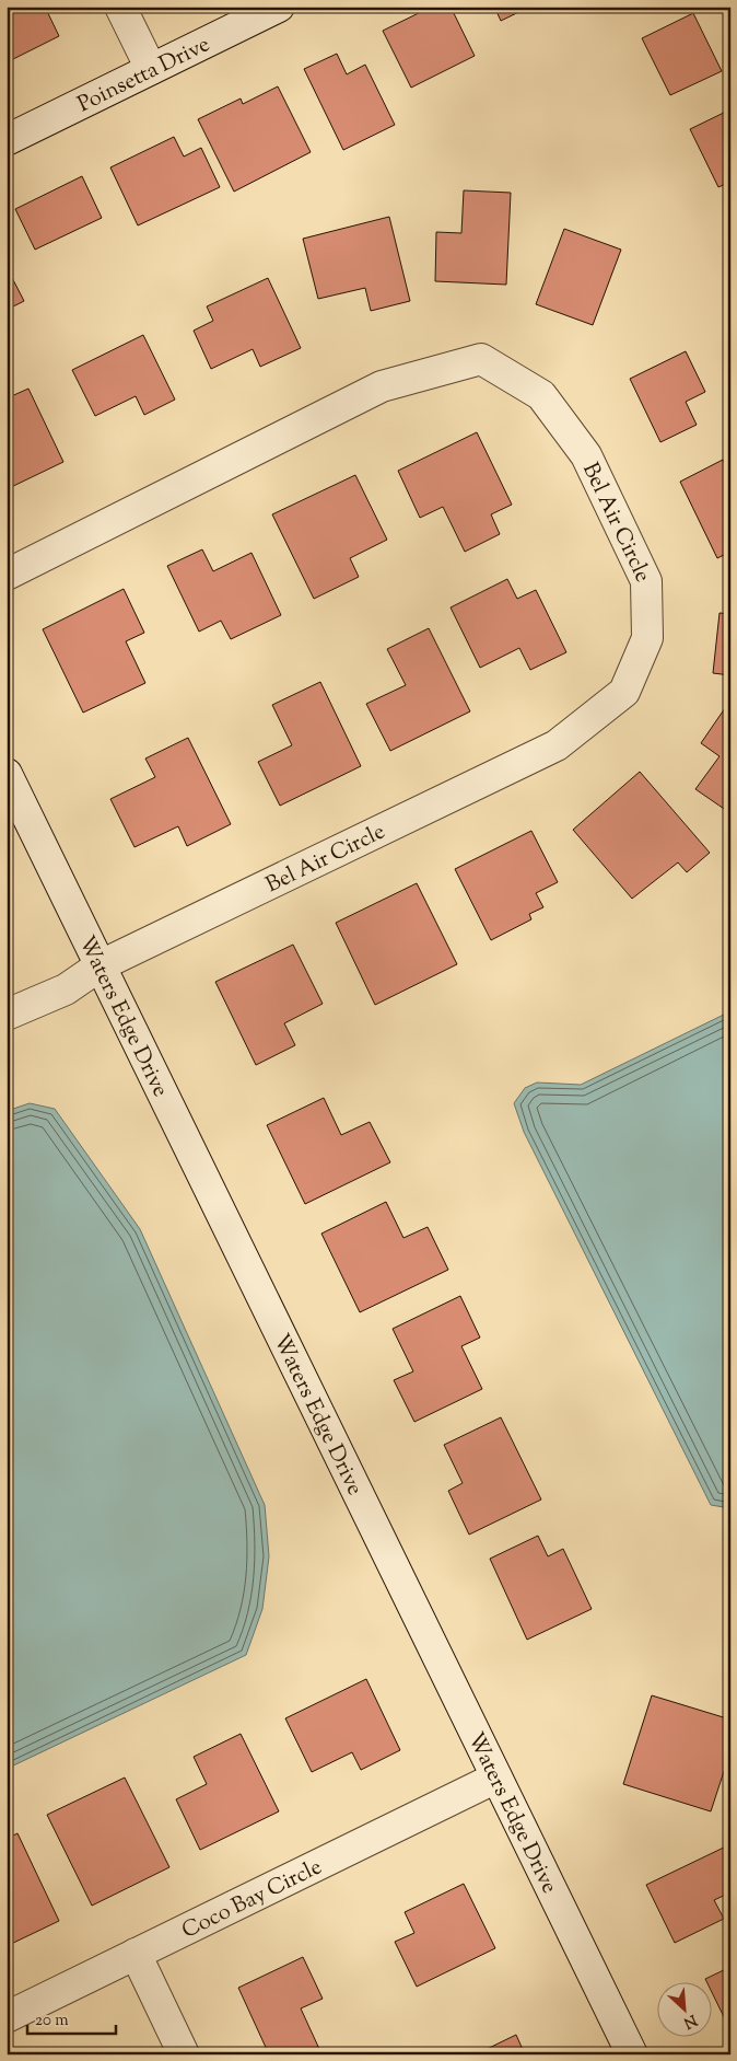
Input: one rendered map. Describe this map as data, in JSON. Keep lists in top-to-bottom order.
{
  "streets": {
    "street": [
      "Poinsetta Drive",
      "Bel Air Circle",
      "Waters Edge Drive",
      "Coco Bay Circle"
    ]
  },
  "crossings": [
    ["Bel Air Circle", "Waters Edge Drive"],
    ["Waters Edge Drive", "Coco Bay Circle"]
  ],
  "scale_bar": "20 m",
  "north": "bottom right"
}
